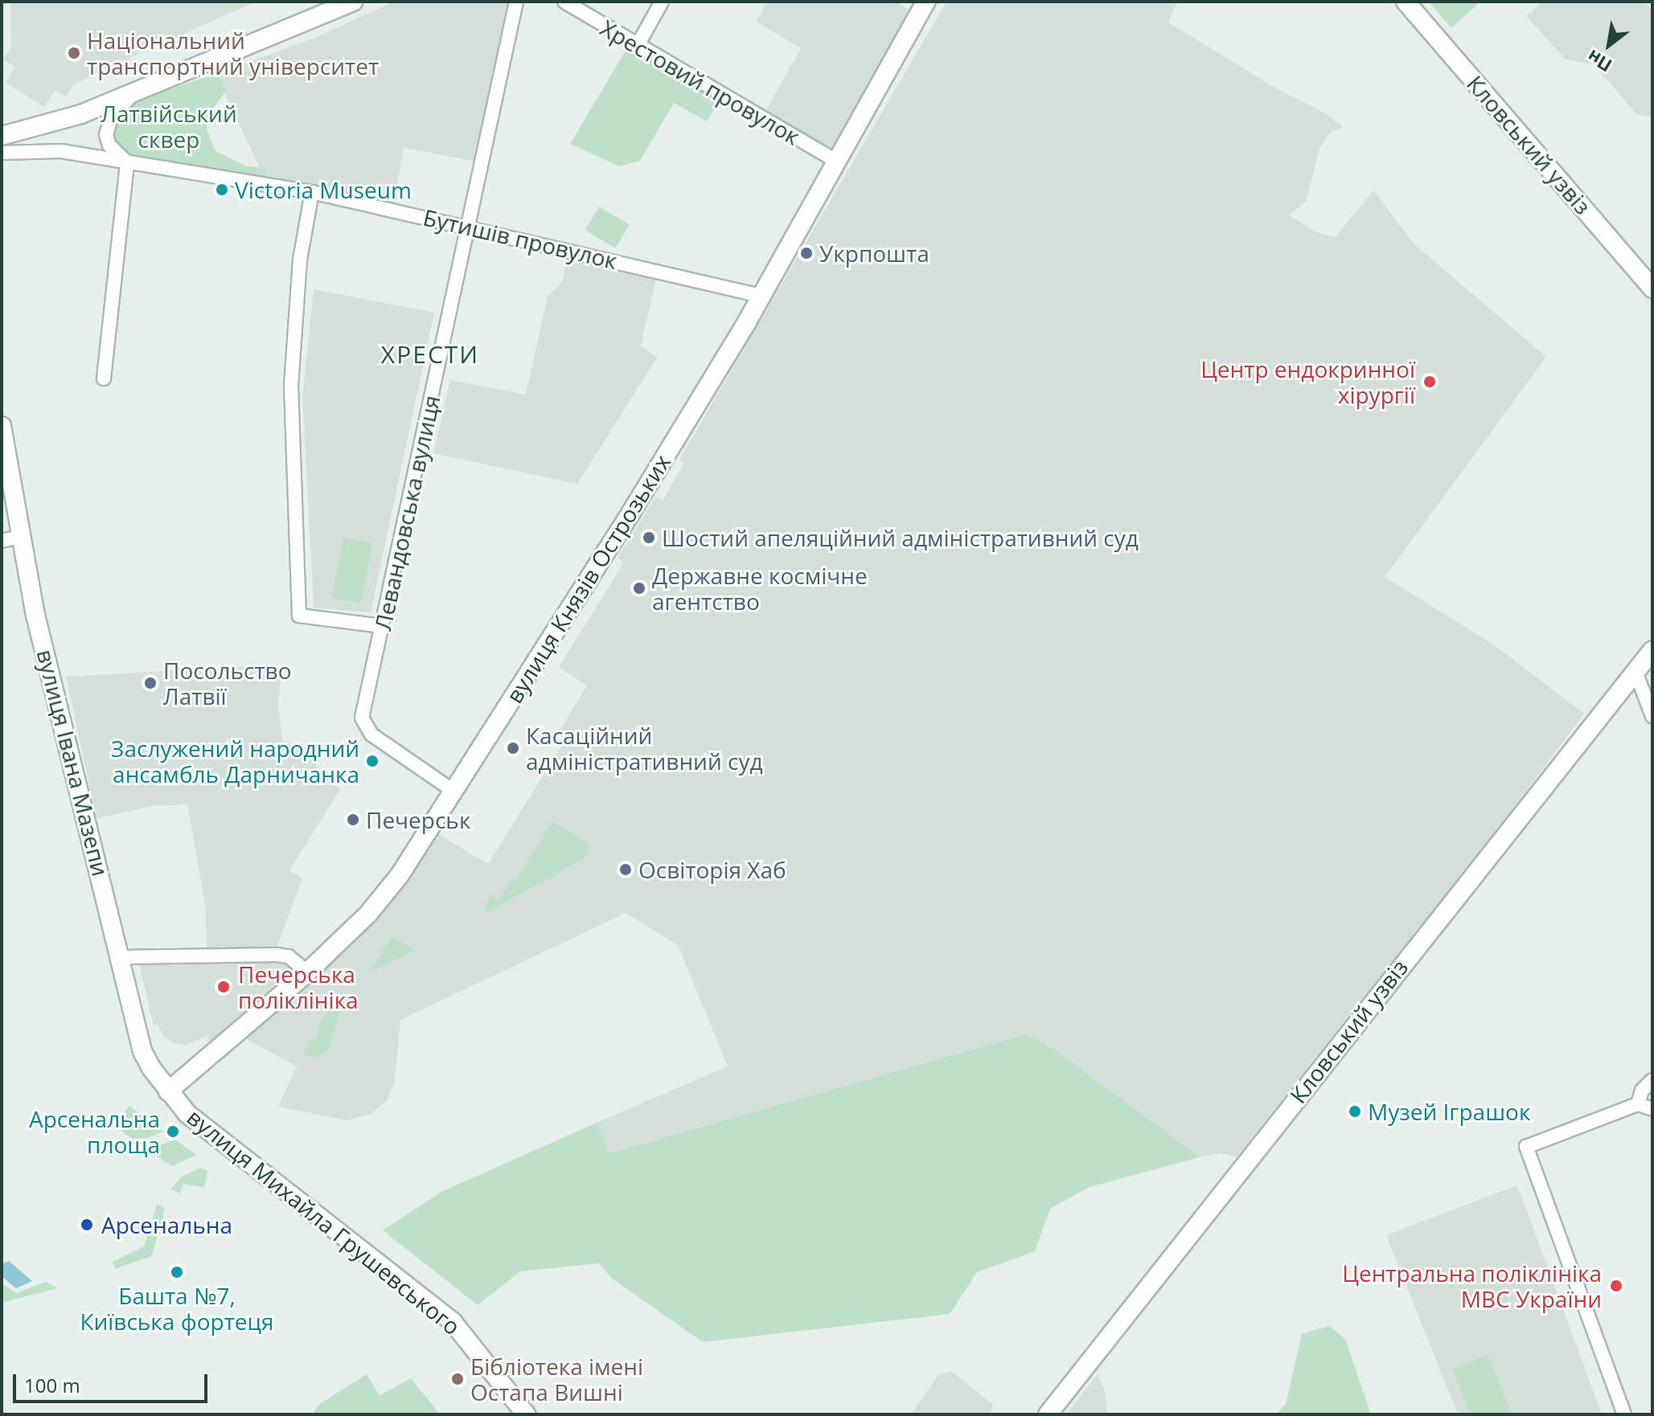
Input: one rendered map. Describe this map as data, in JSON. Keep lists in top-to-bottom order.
{
  "streets": {
    "main road": [
      "Кловський узвіз",
      "вулиця Князів Острозьких",
      "вулиця Івана Мазепи",
      "вулиця Михайла Грушевського"
    ],
    "street": ["Хрестовий провулок", "Бутишів провулок", "Левандовська вулиця"]
  },
  "crossings": [
    ["Хрестовий провулок", "вулиця Князів Острозьких"],
    ["Бутишів провулок", "Левандовська вулиця"],
    ["Бутишів провулок", "вулиця Князів Острозьких"],
    ["Левандовська вулиця", "вулиця Князів Острозьких"],
    ["вулиця Князів Острозьких", "вулиця Івана Мазепи"],
    ["вулиця Князів Острозьких", "вулиця Михайла Грушевського"],
    ["вулиця Івана Мазепи", "вулиця Михайла Грушевського"]
  ],
  "districts": ["ХРЕСТИ"],
  "parks": ["Латвійський сквер"],
  "places": [
    "Національний транспортний університет",
    "Victoria Museum",
    "Укрпошта",
    "Центр ендокринної хірургії",
    "Шостий апеляційний адміністративний суд",
    "Державне космічне агентство",
    "Посольство Латвії",
    "Касаційний адміністративний суд",
    "Заслужений народний ансамбль Дарничанка",
    "Печерськ",
    "Освіторія Хаб",
    "Печерська поліклініка",
    "Музей Іграшок",
    "Арсенальна площа",
    "Арсенальна",
    "Башта №7, Київська фортеця",
    "Центральна поліклініка МВС України",
    "Бібліотека імені Остапа Вишні"
  ],
  "scale_bar": "100 m",
  "north": "bottom left"
}
